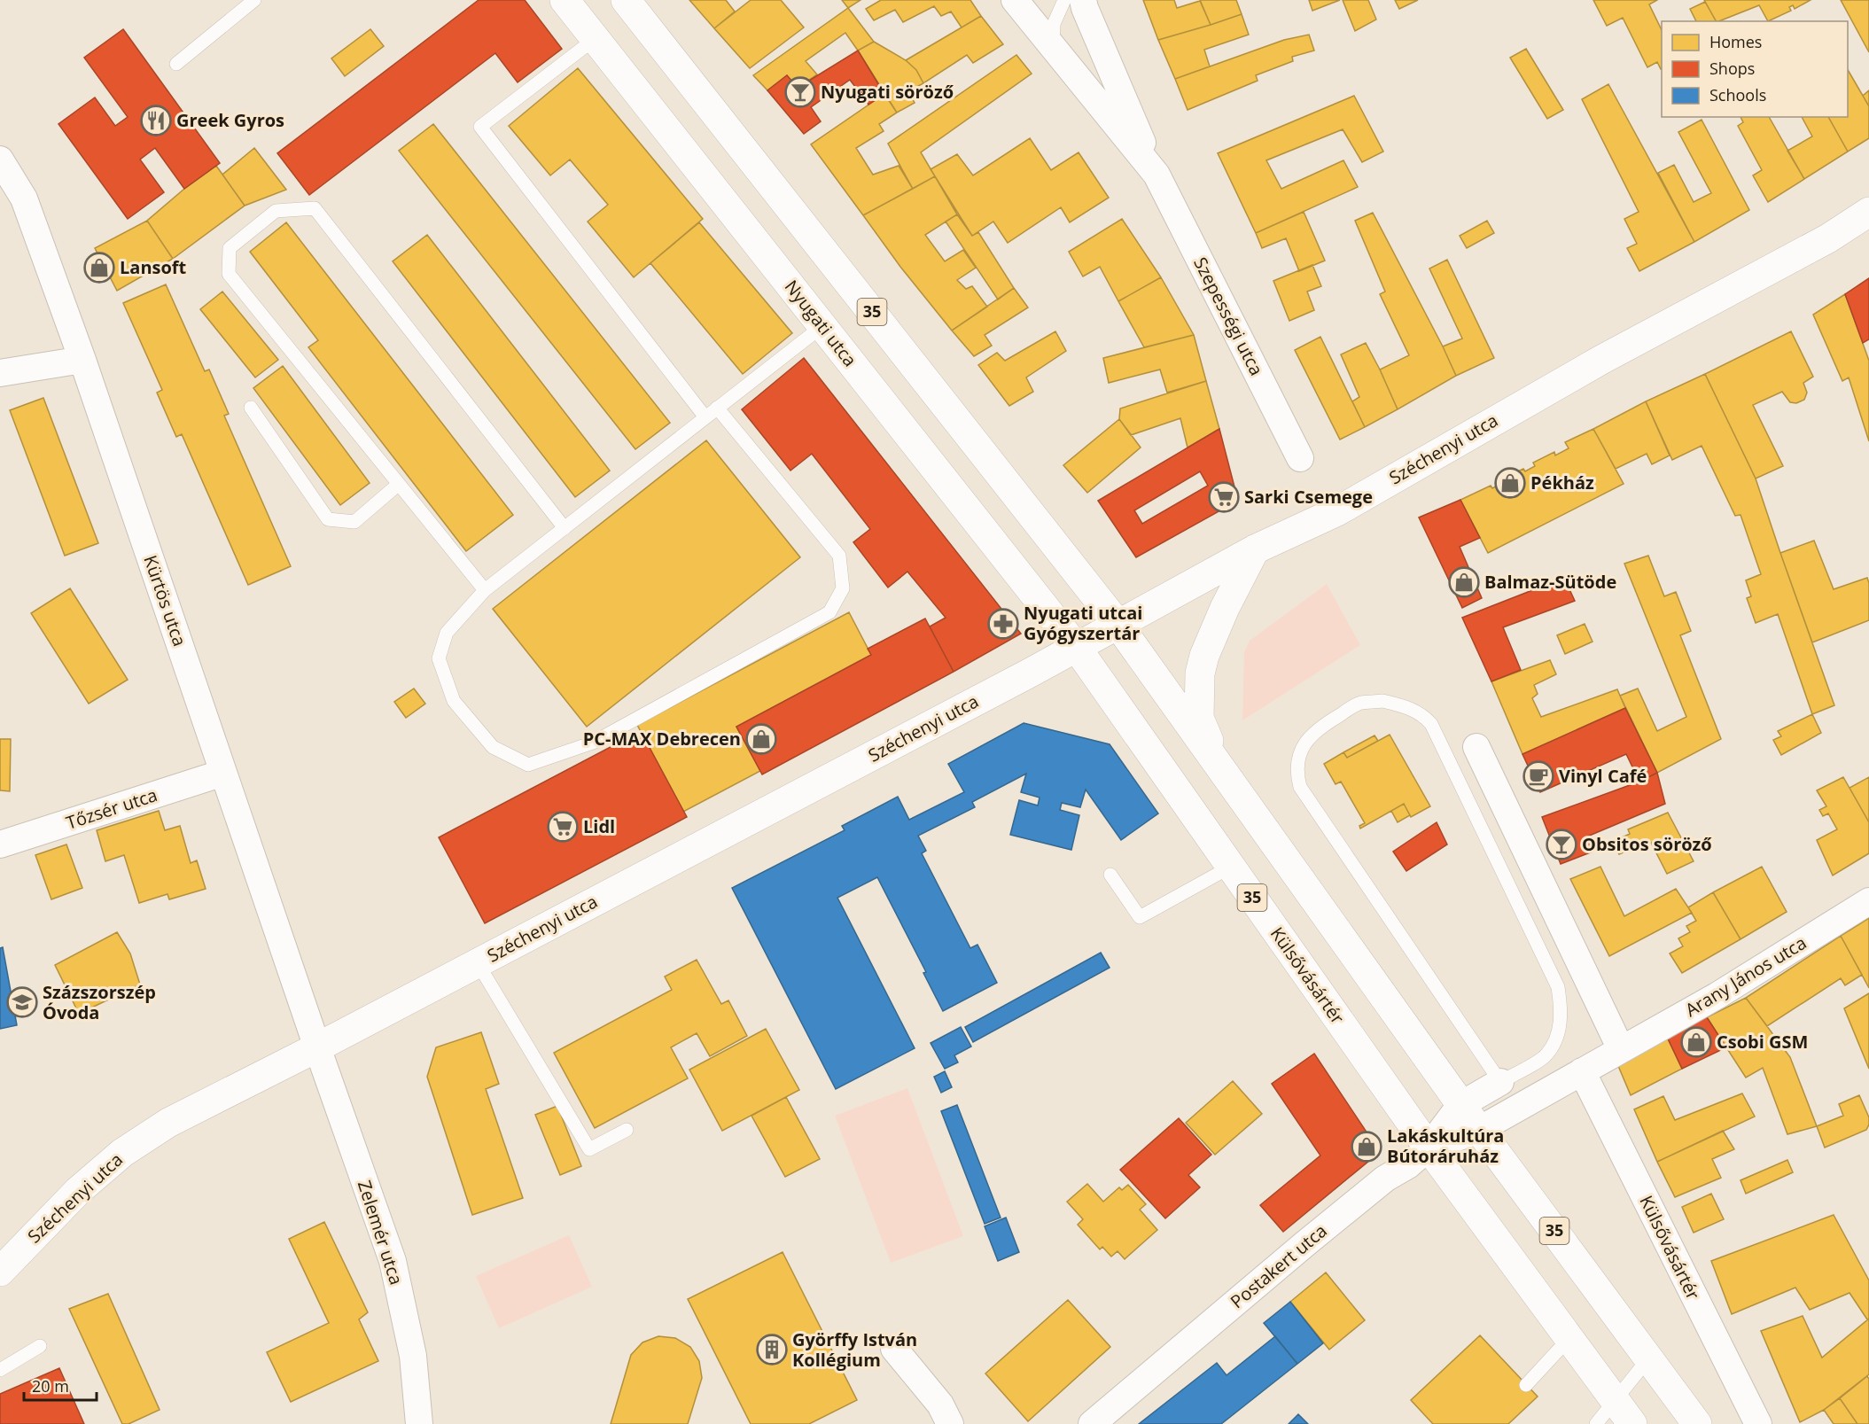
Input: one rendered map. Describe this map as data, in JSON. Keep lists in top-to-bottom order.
{
  "streets": {
    "main road": [
      "35",
      "Nyugati utca",
      "Széchenyi utca",
      "Külsővásártér"
    ],
    "street": [
      "Szepességi utca",
      "Kürtös utca",
      "Tőzsér utca",
      "Arany János utca",
      "Zelemér utca",
      "Postakert utca"
    ]
  },
  "crossings": [
    ["35", "Széchenyi utca"],
    ["35", "Postakert utca"],
    ["Nyugati utca", "Széchenyi utca"],
    ["Nyugati utca", "Külsővásártér"],
    ["Széchenyi utca", "Kürtös utca"],
    ["Széchenyi utca", "Külsővásártér"],
    ["Széchenyi utca", "Zelemér utca"],
    ["Kürtös utca", "Tőzsér utca"],
    ["Kürtös utca", "Zelemér utca"],
    ["Külsővásártér", "Postakert utca"]
  ],
  "places": {
    "bar": ["Nyugati söröző", "Obsitos söröző"],
    "restaurant": ["Greek Gyros"],
    "shop": [
      "Lansoft",
      "Pékház",
      "Balmaz-Sütöde",
      "PC-MAX Debrecen",
      "Csobi GSM",
      "Lakáskultúra Bútoráruház"
    ],
    "supermarket": ["Sarki Csemege", "Lidl"],
    "pharmacy": ["Nyugati utcai Gyógyszertár"],
    "cafe": ["Vinyl Café"],
    "school or university": ["Százszorszép Óvoda"],
    "building": ["Györffy István Kollégium"]
  },
  "legend": ["Homes", "Shops", "Schools"],
  "scale_bar": "20 m"
}
